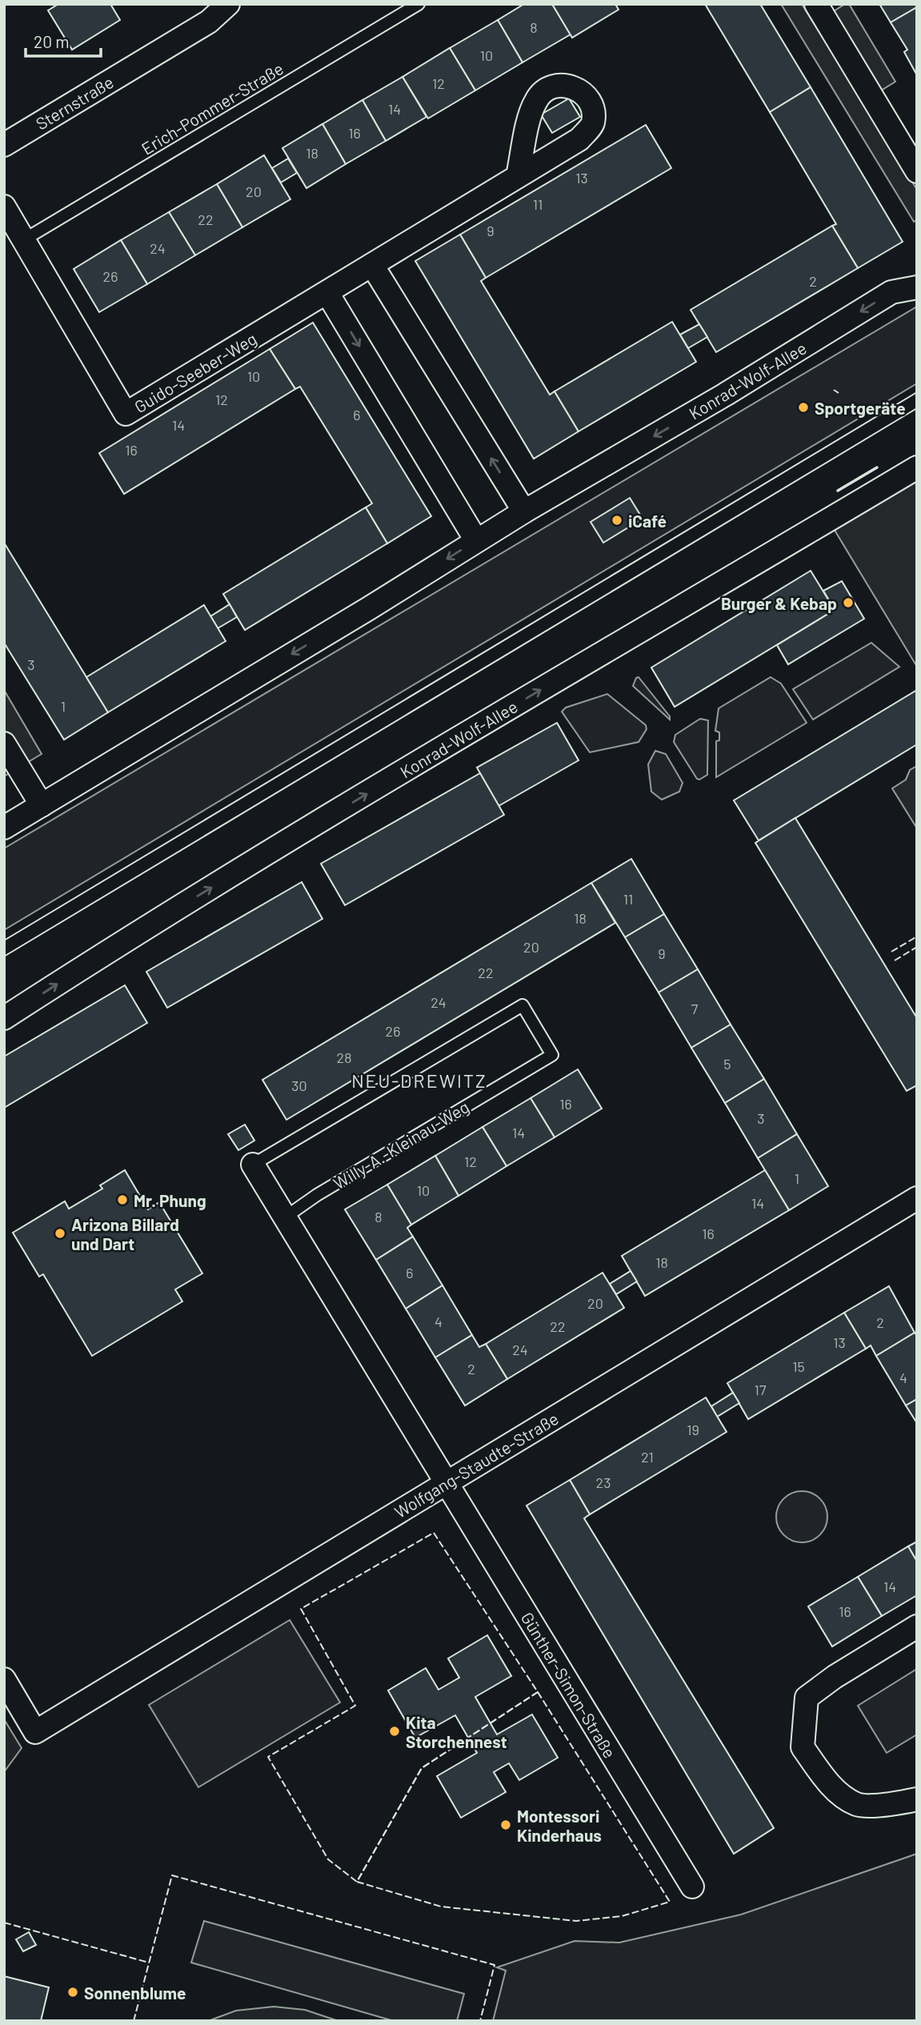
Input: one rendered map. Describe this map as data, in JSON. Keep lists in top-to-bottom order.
{
  "streets": {
    "street": [
      "Sternstraße",
      "Guido-Seeber-Weg",
      "Konrad-Wolf-Allee",
      "Willy-A.-Kleinau-Weg",
      "Wolfgang-Staudte-Straße",
      "Günther-Simon-Straße"
    ],
    "lane": ["Erich-Pommer-Straße"]
  },
  "crossings": [
    ["Erich-Pommer-Straße", "Guido-Seeber-Weg"],
    ["Willy-A.-Kleinau-Weg", "Wolfgang-Staudte-Straße"],
    ["Willy-A.-Kleinau-Weg", "Günther-Simon-Straße"],
    ["Wolfgang-Staudte-Straße", "Günther-Simon-Straße"]
  ],
  "districts": ["NEU-DREWITZ"],
  "places": [
    "Sportgeräte",
    "iCafé",
    "Burger & Kebap",
    "Mr. Phung",
    "Arizona Billard und Dart",
    "Kita Storchennest",
    "Montessori Kinderhaus",
    "Sonnenblume"
  ],
  "house_numbers": [
    "8",
    "10",
    "12",
    "14",
    "16",
    "18",
    "13",
    "20",
    "11",
    "22",
    "9",
    "24",
    "26",
    "2",
    "10",
    "12",
    "6",
    "14",
    "16",
    "3",
    "1",
    "11",
    "18",
    "20",
    "9",
    "22",
    "24",
    "7",
    "26",
    "28",
    "5",
    "30",
    "16",
    "3",
    "14",
    "12",
    "1",
    "10",
    "14",
    "8",
    "16",
    "18",
    "6",
    "20",
    "4",
    "2",
    "22",
    "13",
    "24",
    "15",
    "2",
    "4",
    "17",
    "19",
    "21",
    "23",
    "14",
    "16"
  ],
  "scale_bar": "20 m"
}
